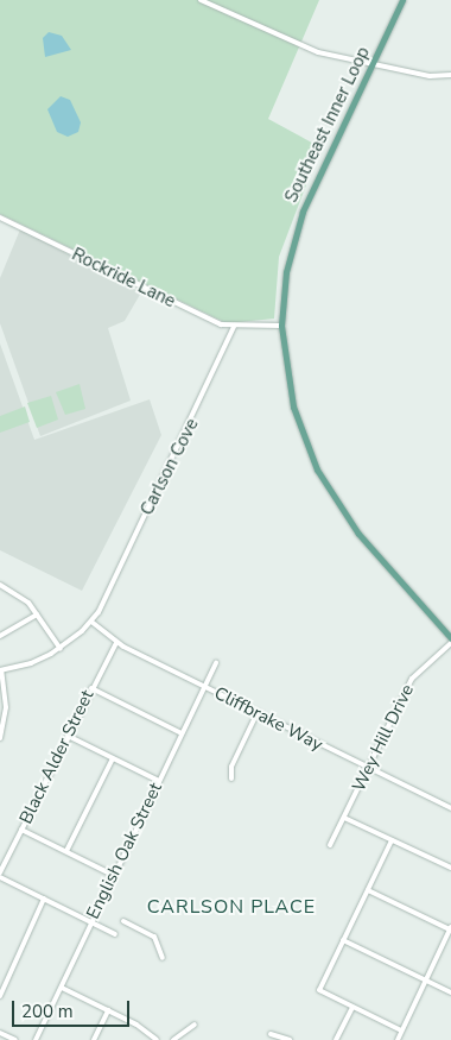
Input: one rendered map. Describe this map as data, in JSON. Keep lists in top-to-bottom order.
{
  "streets": {
    "main road": ["Southeast Inner Loop"],
    "street": [
      "Rockride Lane",
      "Carlson Cove",
      "Cliffbrake Way",
      "Wey Hill Drive",
      "Black Alder Street",
      "English Oak Street"
    ]
  },
  "crossings": [
    ["Southeast Inner Loop", "Rockride Lane"],
    ["Rockride Lane", "Carlson Cove"],
    ["Carlson Cove", "Cliffbrake Way"],
    ["Cliffbrake Way", "Wey Hill Drive"],
    ["Cliffbrake Way", "Black Alder Street"],
    ["Cliffbrake Way", "English Oak Street"]
  ],
  "districts": ["CARLSON PLACE"],
  "scale_bar": "200 m"
}
